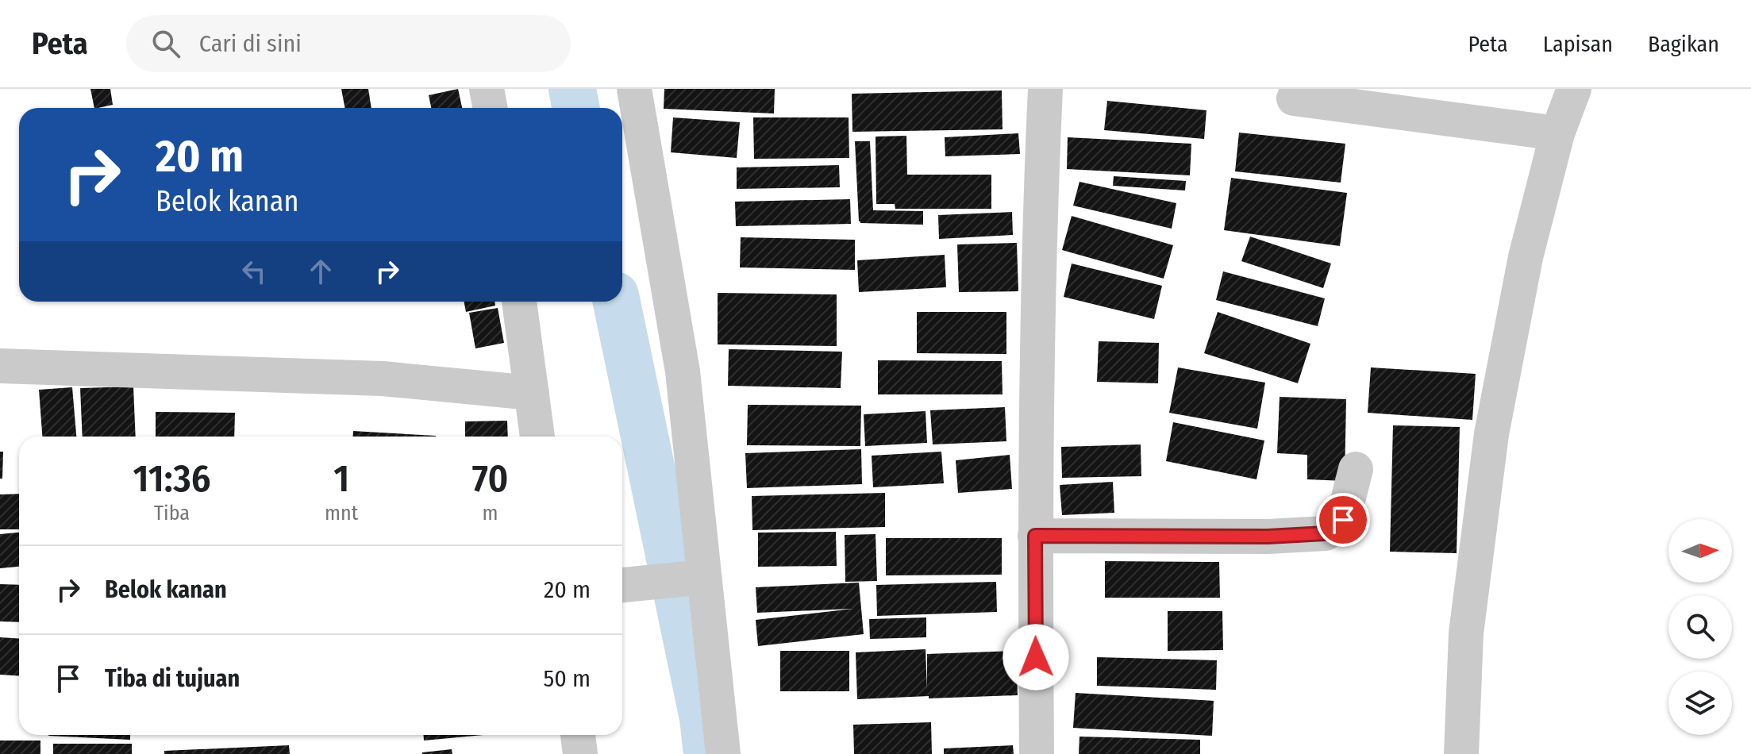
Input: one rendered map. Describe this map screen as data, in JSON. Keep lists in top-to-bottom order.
{
  "north": "right",
  "page": {
    "header": "Peta",
    "search": "Cari di sini",
    "nav": ["Peta", "Lapisan", "Bagikan"],
    "turn": ["20 m", "Belok kanan"],
    "eta": [
      "11:36",
      "Tiba",
      "1",
      "mnt",
      "70",
      "m"
    ],
    "list": [
      {
        "name": "Belok kanan",
        "value": "20 m"
      },
      {
        "name": "Tiba di tujuan",
        "value": "50 m"
      }
    ]
  }
}
